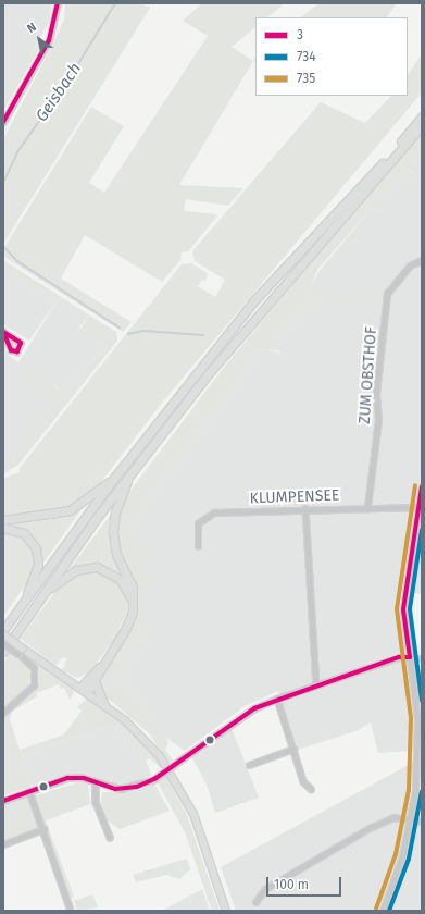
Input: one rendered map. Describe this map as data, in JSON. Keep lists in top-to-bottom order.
{
  "streets": {
    "street": ["ZUM OBSTHOF", "KLUMPENSEE"]
  },
  "crossings": [
    ["ZUM OBSTHOF", "KLUMPENSEE"]
  ],
  "water": ["Geisbach"],
  "lines": ["transit line 3", "transit line 735", "transit line 734"],
  "legend": ["3", "734", "735"],
  "scale_bar": "100 m",
  "north": "top left"
}
